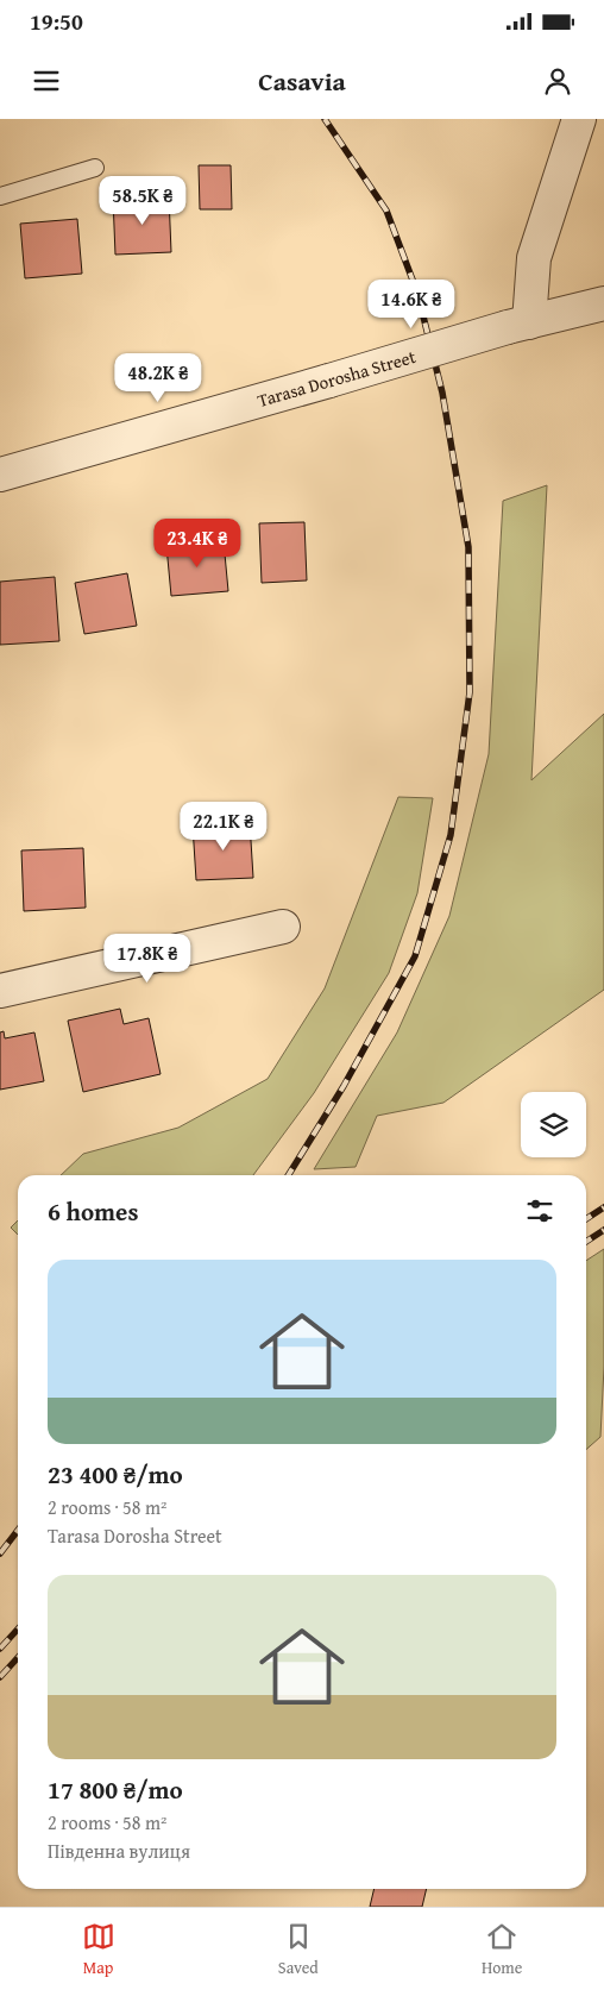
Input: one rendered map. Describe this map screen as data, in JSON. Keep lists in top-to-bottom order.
{
  "streets": {
    "street": ["Tarasa Dorosha Street"]
  },
  "page": {
    "status": "19:50",
    "header": "Casavia",
    "price": [
      "58.5K ₴",
      "14.6K ₴",
      "48.2K ₴",
      "23.4K ₴",
      "22.1K ₴",
      "17.8K ₴"
    ],
    "heading": "6 homes",
    "list": [
      {
        "name": "23 400 ₴/mo",
        "note": "2 rooms · 58 m² · Tarasa Dorosha Street"
      },
      {
        "name": "17 800 ₴/mo",
        "note": "2 rooms · 58 m² · Південна вулиця"
      }
    ],
    "tabs": ["Map", "Saved", "Home"]
  }
}
